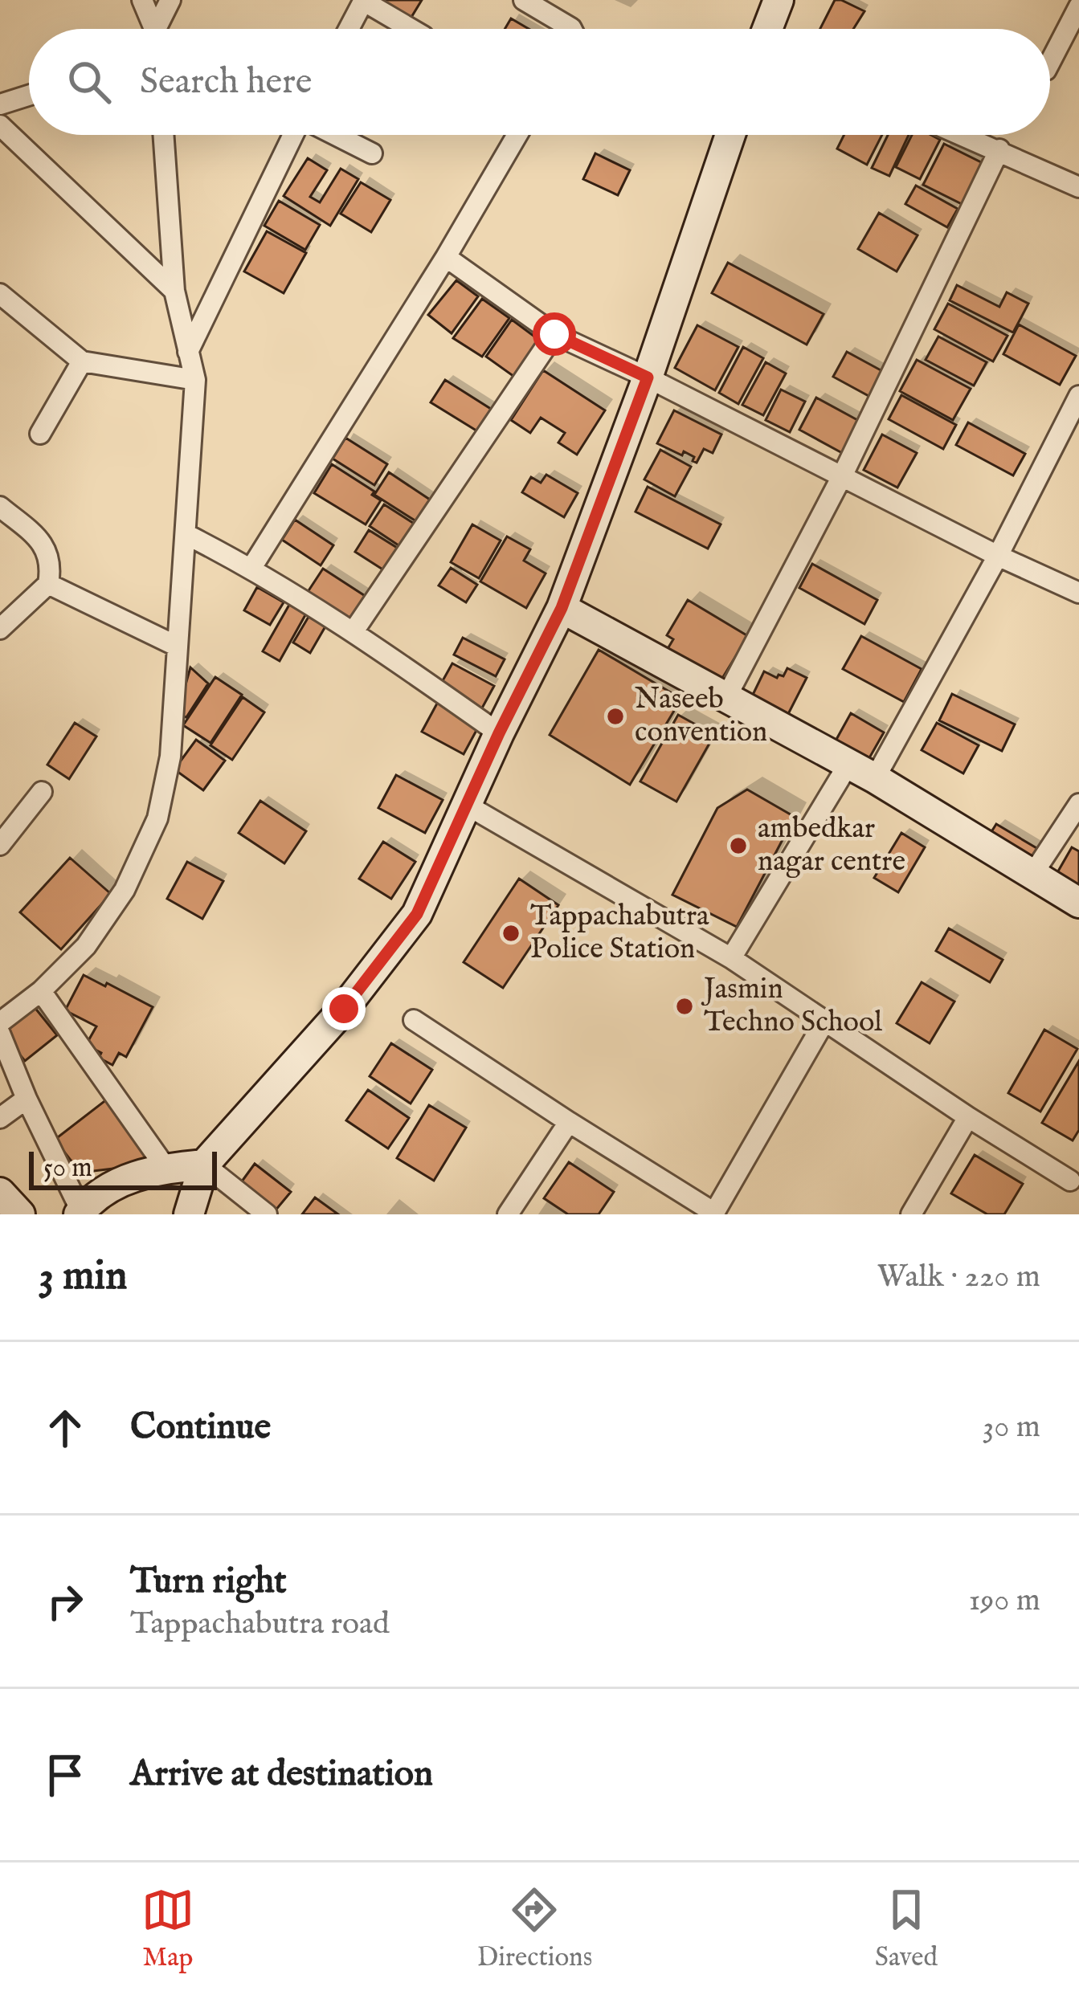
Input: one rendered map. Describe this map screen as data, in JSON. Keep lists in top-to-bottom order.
{
  "places": [
    "Naseeb convention",
    "ambedkar nagar centre",
    "Tappachabutra Police Station",
    "Jasmin Techno School"
  ],
  "scale_bar": "50 m",
  "page": {
    "search": "Search here",
    "scale": "50 m",
    "heading": ["3 min", "Walk · 220 m"],
    "list": [
      ["Continue", "30 m"],
      ["Turn right", "Tappachabutra road", "190 m"],
      "Arrive at destination"
    ],
    "nav": ["Map", "Directions", "Saved"]
  }
}
